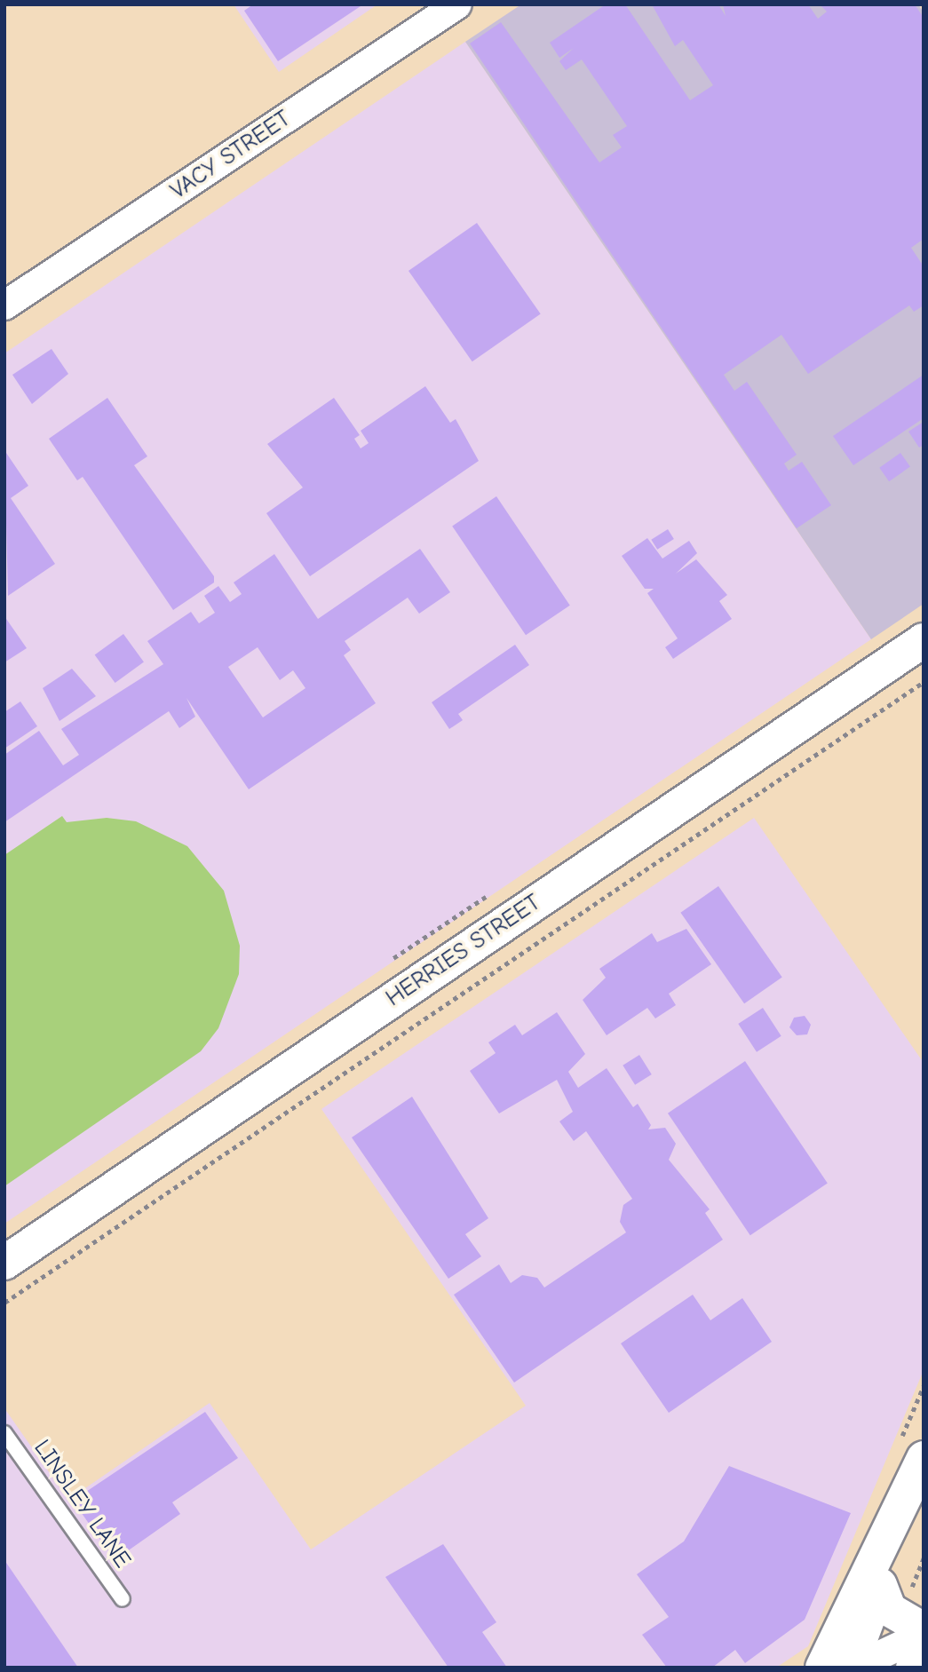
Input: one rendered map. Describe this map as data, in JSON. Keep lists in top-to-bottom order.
{
  "streets": {
    "street": ["VACY STREET", "HERRIES STREET"],
    "lane": ["LINSLEY LANE"]
  }
}
